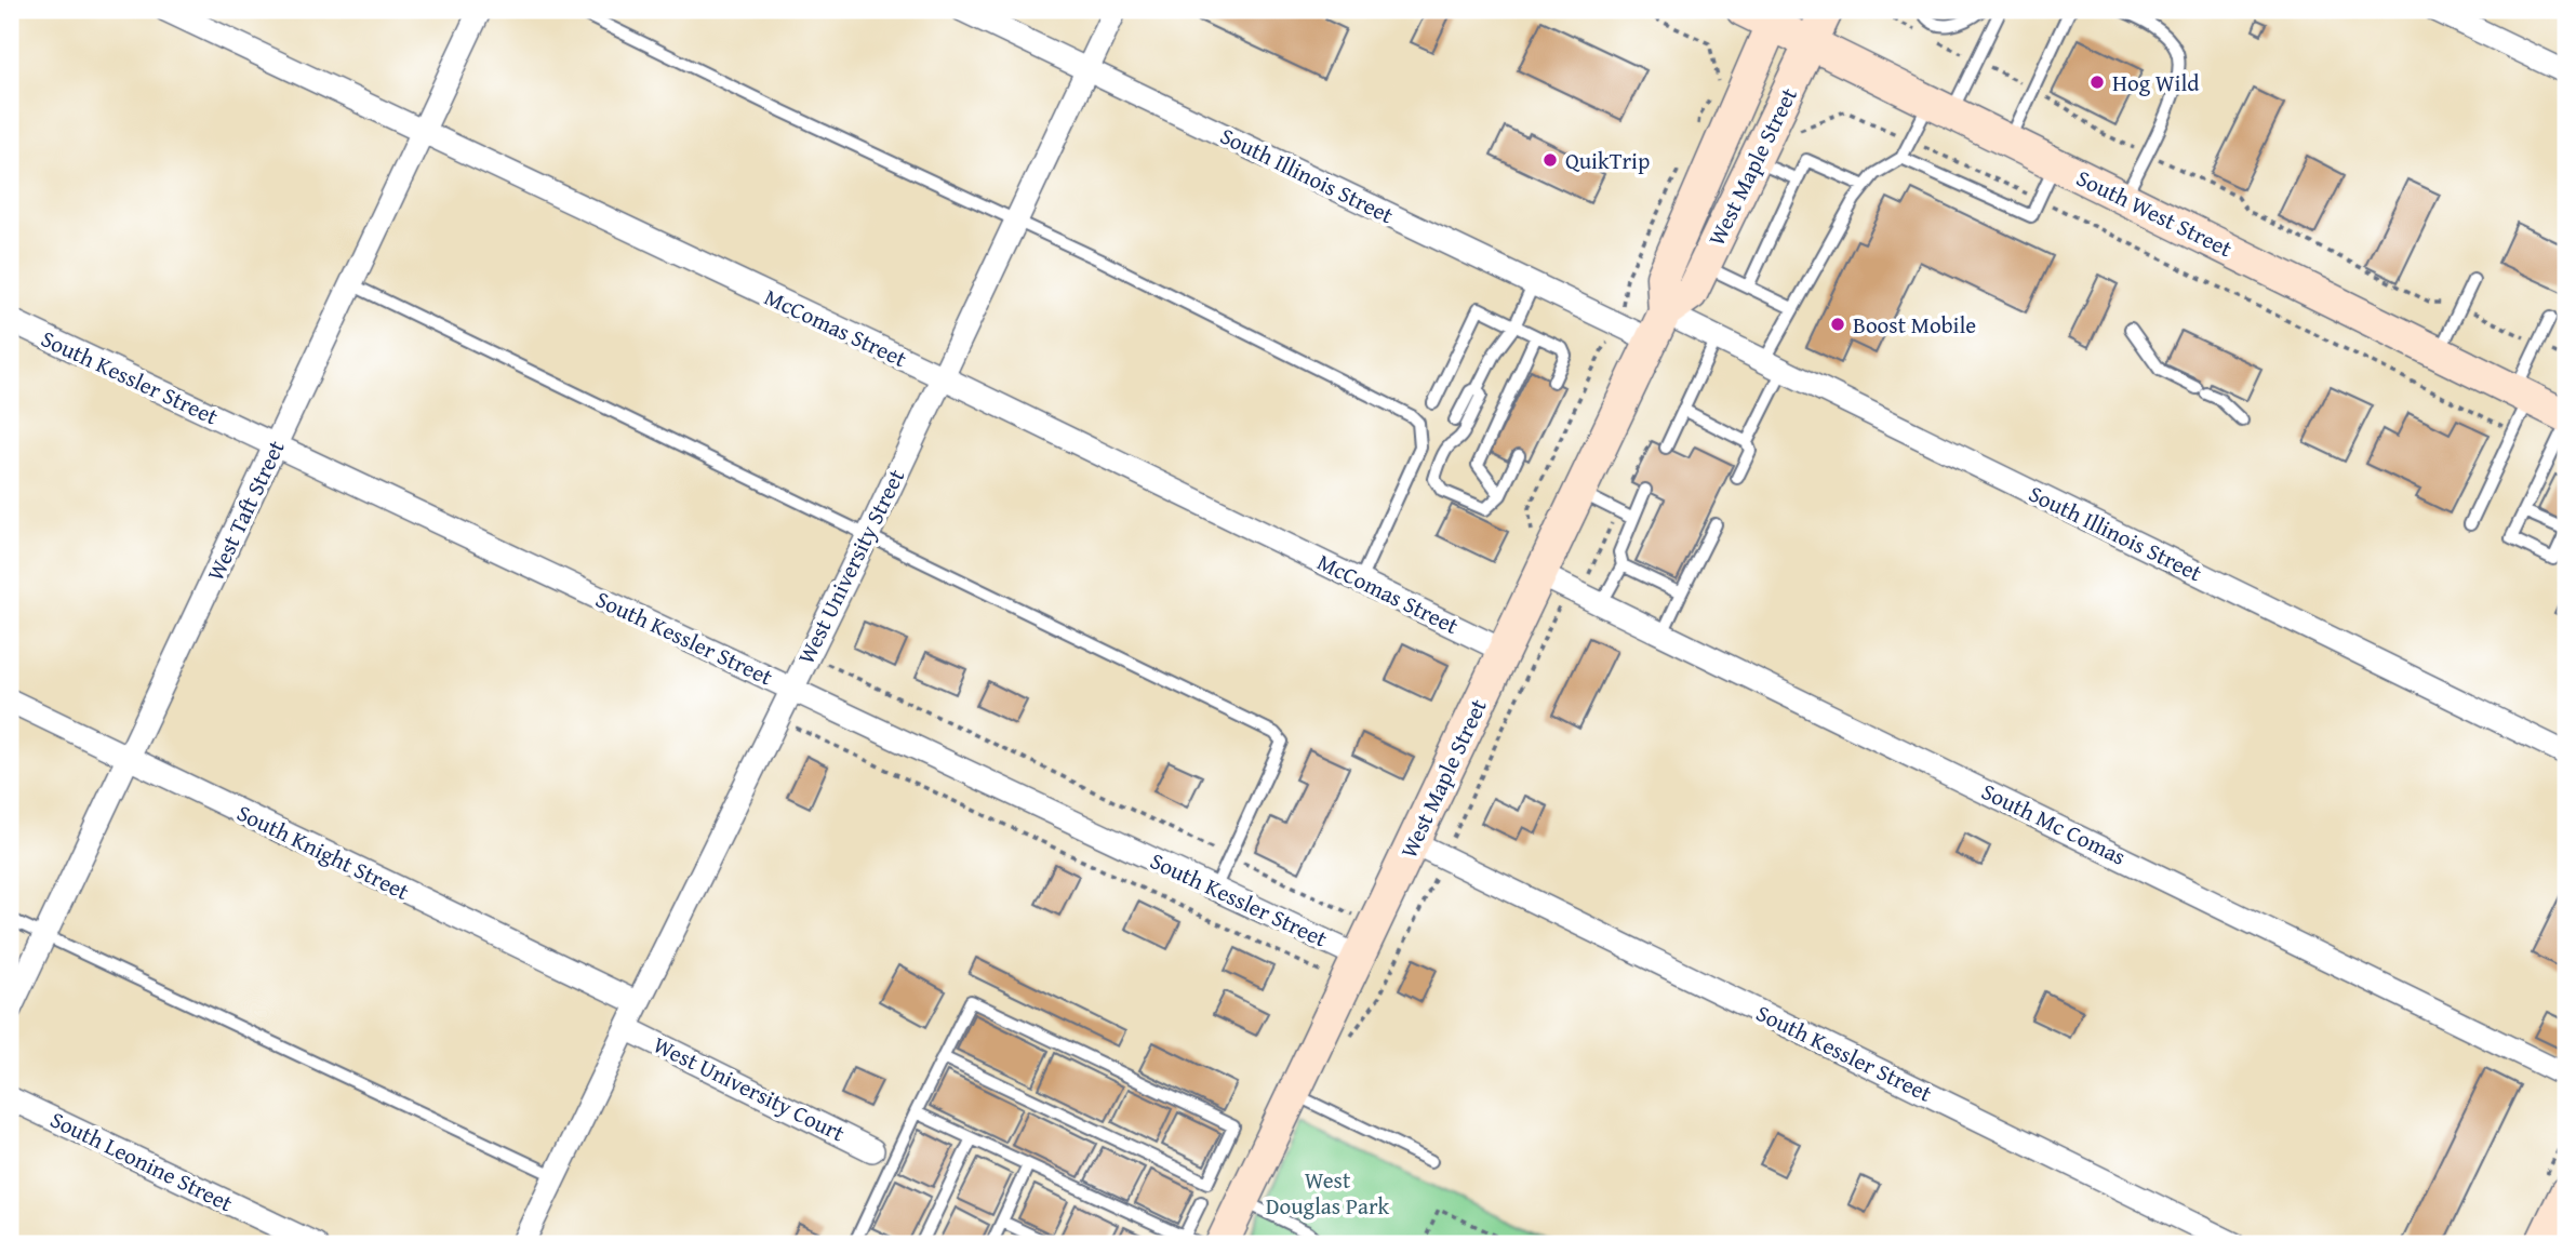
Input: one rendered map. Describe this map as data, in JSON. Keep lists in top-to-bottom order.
{
  "streets": {
    "street": [
      "West Maple Street",
      "South Illinois Street",
      "South West Street",
      "McComas Street",
      "South Kessler Street",
      "West Taft Street",
      "West University Street",
      "South Mc Comas",
      "South Knight Street",
      "West University Court",
      "South Leonine Street"
    ]
  },
  "crossings": [
    ["West Maple Street", "South Illinois Street"],
    ["West Maple Street", "South West Street"],
    ["West Maple Street", "McComas Street"],
    ["West Maple Street", "South Kessler Street"],
    ["West Maple Street", "South Mc Comas"],
    ["South Illinois Street", "West University Street"],
    ["McComas Street", "West Taft Street"],
    ["McComas Street", "West University Street"],
    ["South Kessler Street", "West Taft Street"],
    ["South Kessler Street", "West University Street"],
    ["West Taft Street", "South Knight Street"],
    ["West University Street", "South Knight Street"],
    ["West University Street", "West University Court"]
  ],
  "parks": ["West Douglas Park"],
  "places": ["Hog Wild", "QuikTrip", "Boost Mobile"]
}
